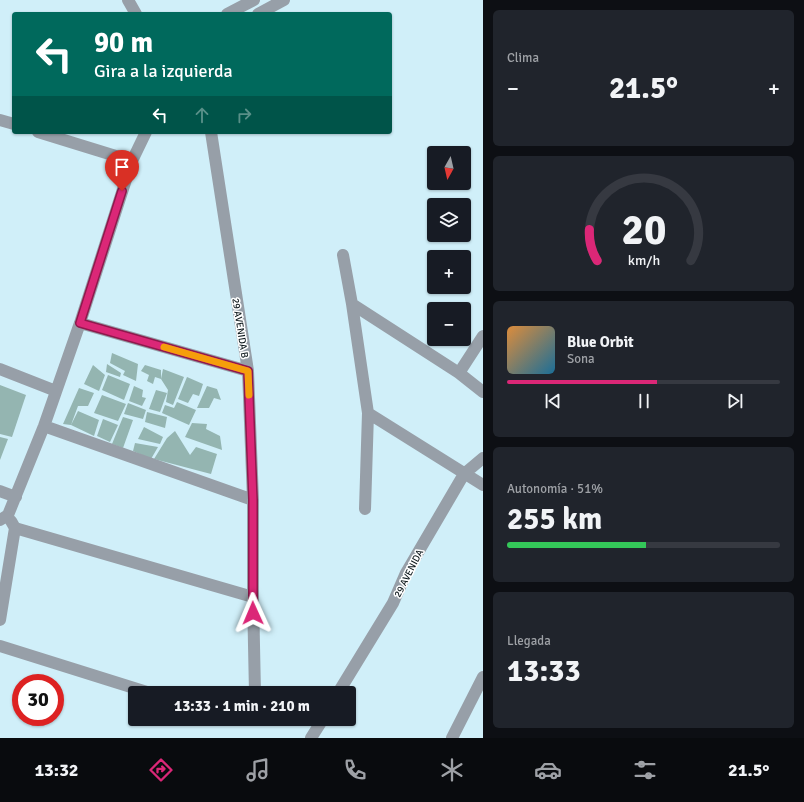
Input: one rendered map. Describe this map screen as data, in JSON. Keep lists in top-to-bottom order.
{
  "streets": {
    "street": ["29 AVENIDA B", "29 AVENIDA"]
  },
  "north": "bottom",
  "page": {
    "tile": [
      "Clima",
      ["Autonomía · 51%", "255 km"],
      ["Llegada", "13:33"]
    ],
    "turn": ["90 m", "Gira a la izquierda"],
    "heat": ["−", "21.5°", "+"],
    "map_buttons": ["+", "−"],
    "song": ["Blue Orbit", "Sona"],
    "limit": "30",
    "trip": "13:33 · 1 min · 210 m",
    "tabs": ["13:32", "21.5°"],
    "gauge": ["20", "km/h"]
  }
}
